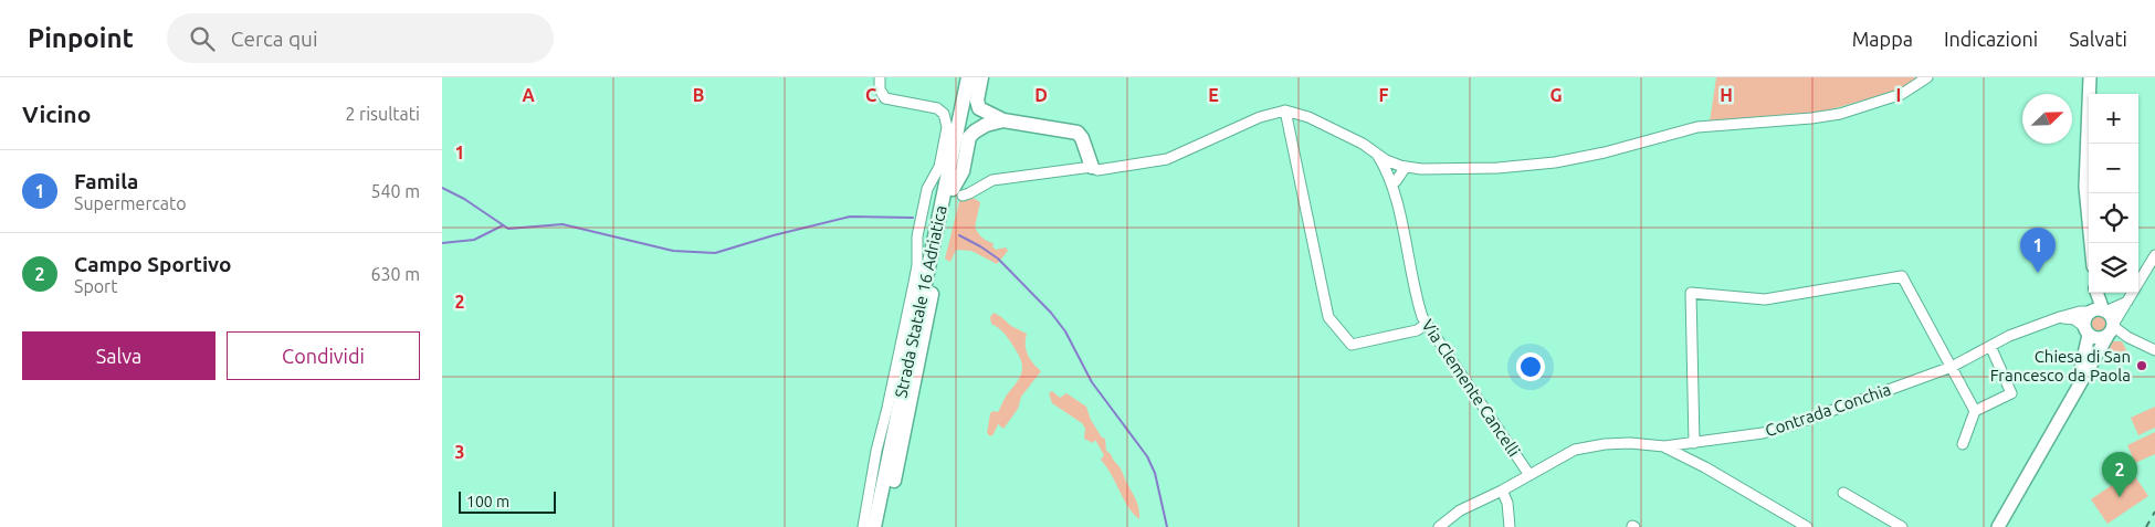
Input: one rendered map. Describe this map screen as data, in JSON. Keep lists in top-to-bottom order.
{
  "streets": {
    "highway": ["Strada Statale 16 Adriatica"],
    "street": ["Via Clemente Cancelli", "Contrada Conchia"]
  },
  "crossings": [
    ["Via Clemente Cancelli", "Contrada Conchia"]
  ],
  "places": ["Chiesa di San Francesco da Paola"],
  "scale_bar": "100 m",
  "north": "top right",
  "page": {
    "header": "Pinpoint",
    "search": "Cerca qui",
    "nav": ["Mappa", "Indicazioni", "Salvati"],
    "heading": ["Vicino", "2 risultati"],
    "map_buttons": ["+", "−"],
    "list": [
      {
        "mark": "1",
        "name": "Famila",
        "note": "Supermercato",
        "value": "540 m"
      },
      {
        "mark": "2",
        "name": "Campo Sportivo",
        "note": "Sport",
        "value": "630 m"
      }
    ],
    "pins": ["1", "2"],
    "buttons": ["Salva", "Condividi"],
    "scale": "100 m"
  },
  "grid": {
    "columns": [
      "A",
      "B",
      "C",
      "D",
      "E",
      "F",
      "G",
      "H",
      "I"
    ],
    "rows": ["1", "2", "3"]
  }
}
